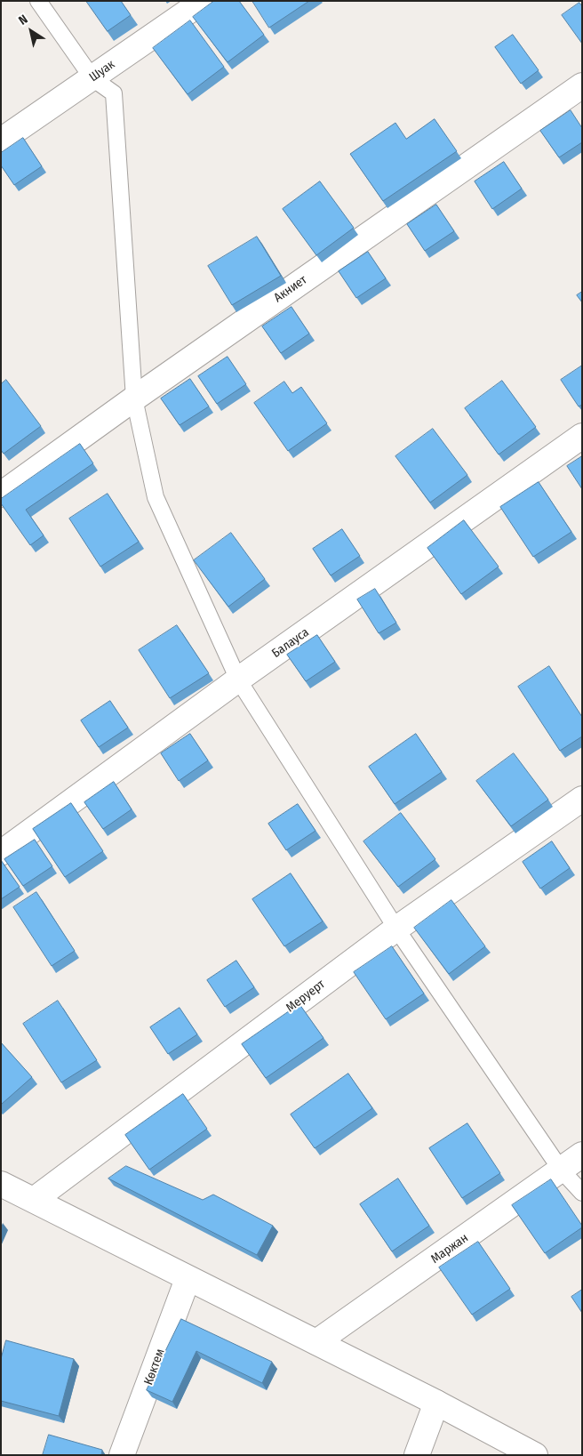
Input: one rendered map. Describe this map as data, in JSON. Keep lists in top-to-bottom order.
{
  "streets": {
    "street": [
      "Шуак",
      "Акниет",
      "Балауса",
      "Меруерт",
      "Маржан",
      "Көктем"
    ]
  },
  "north": "top left"
}
